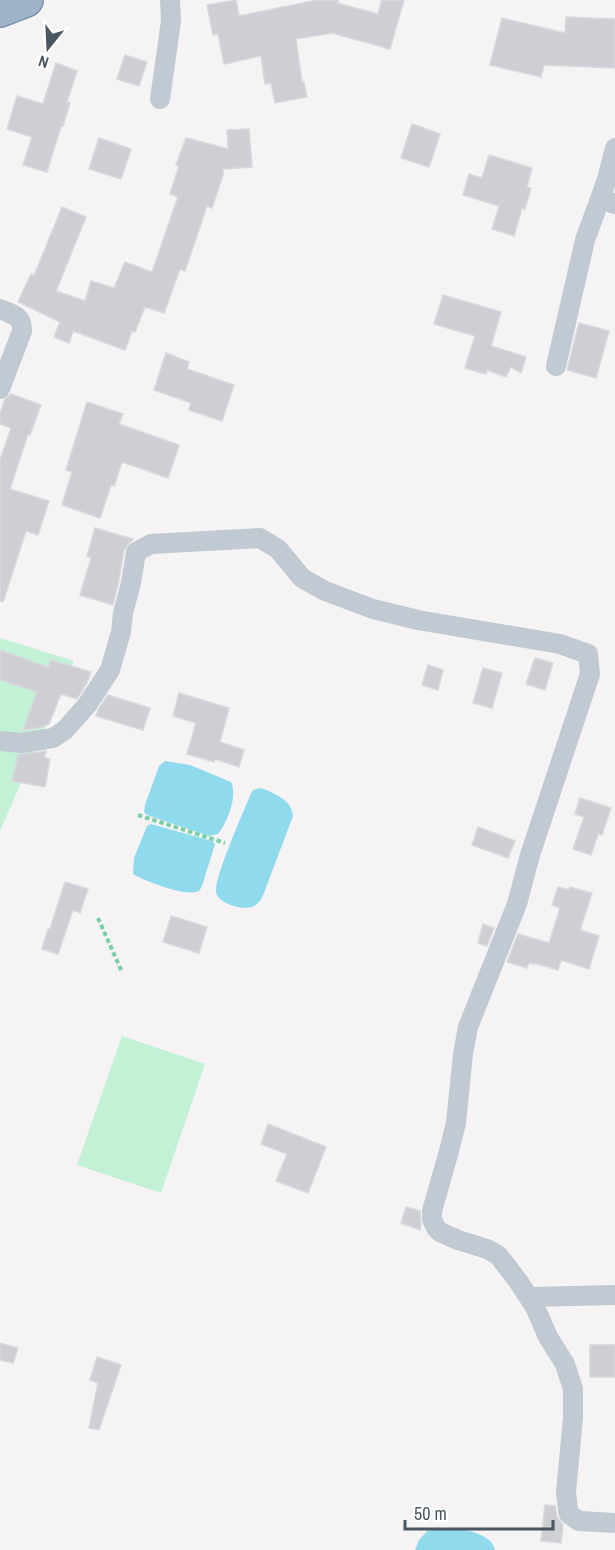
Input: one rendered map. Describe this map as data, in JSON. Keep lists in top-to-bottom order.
{
  "scale_bar": "50 m",
  "north": "bottom"
}
